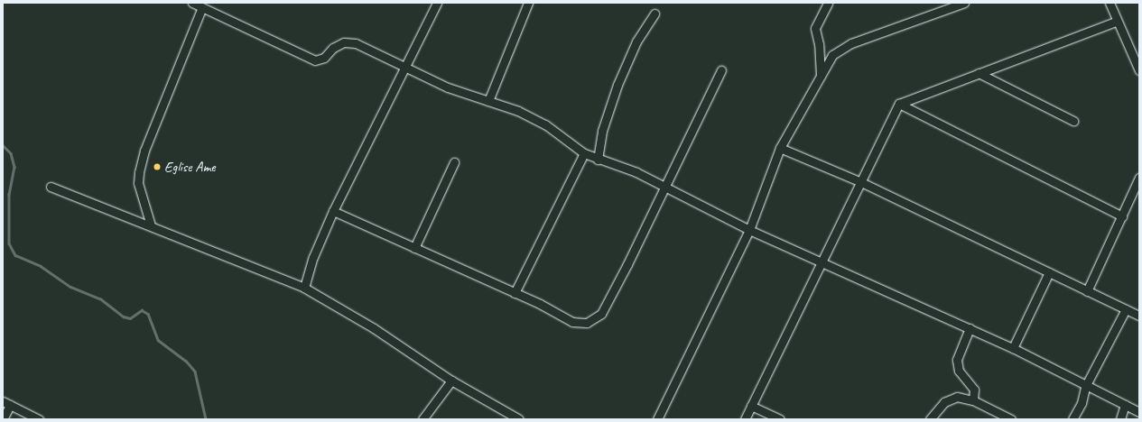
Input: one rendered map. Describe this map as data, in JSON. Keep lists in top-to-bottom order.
{
  "places": ["Eglise Ame"]
}
